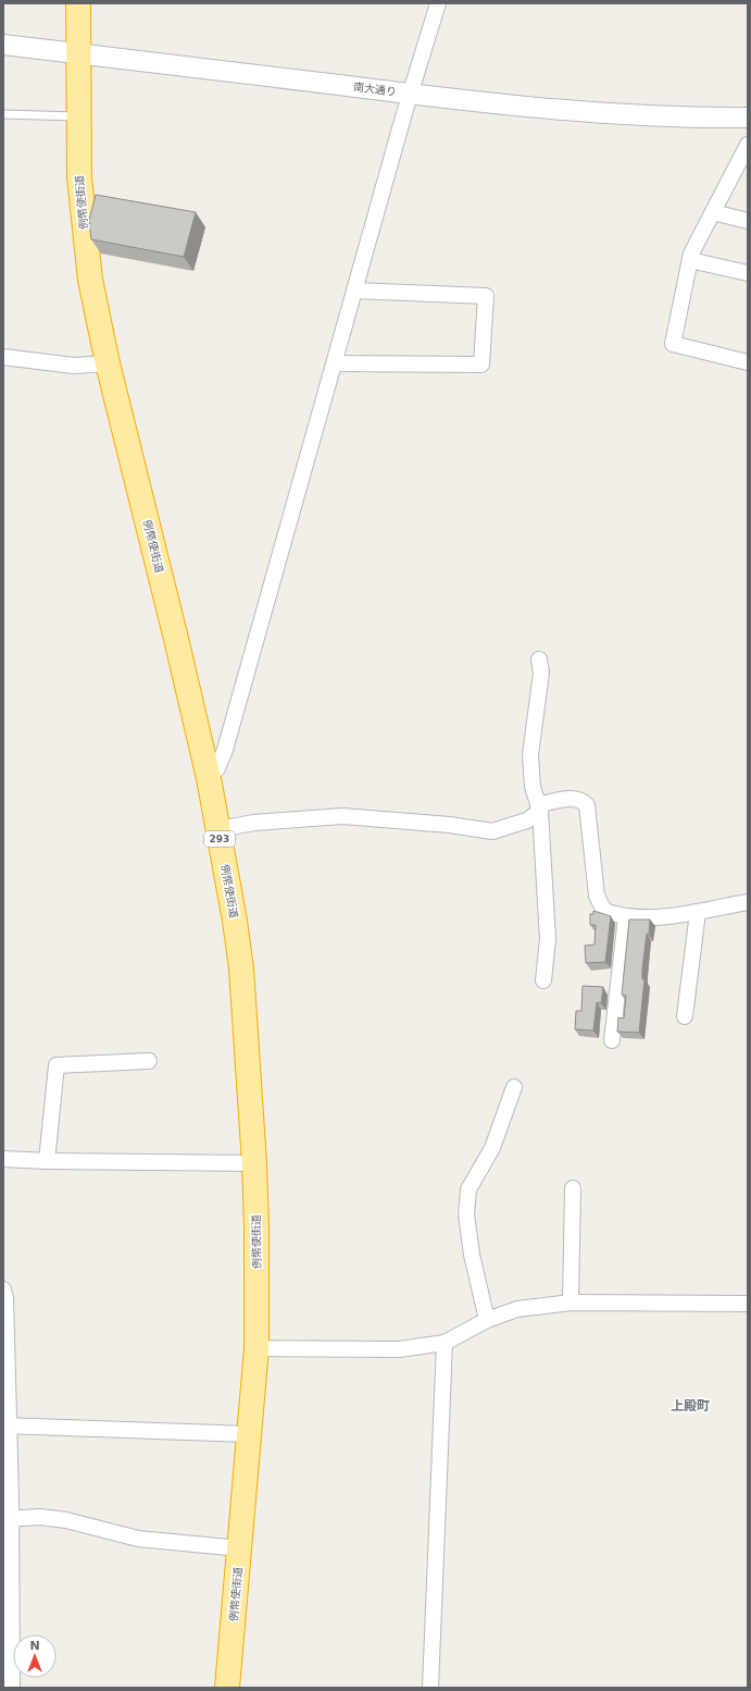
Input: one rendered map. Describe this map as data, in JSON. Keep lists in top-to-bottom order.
{
  "streets": {
    "highway": ["例幣使街道", "293"],
    "street": ["南大通り"]
  },
  "crossings": [
    ["南大通り", "例幣使街道"]
  ],
  "districts": ["上殿町"],
  "north": "top"
}
